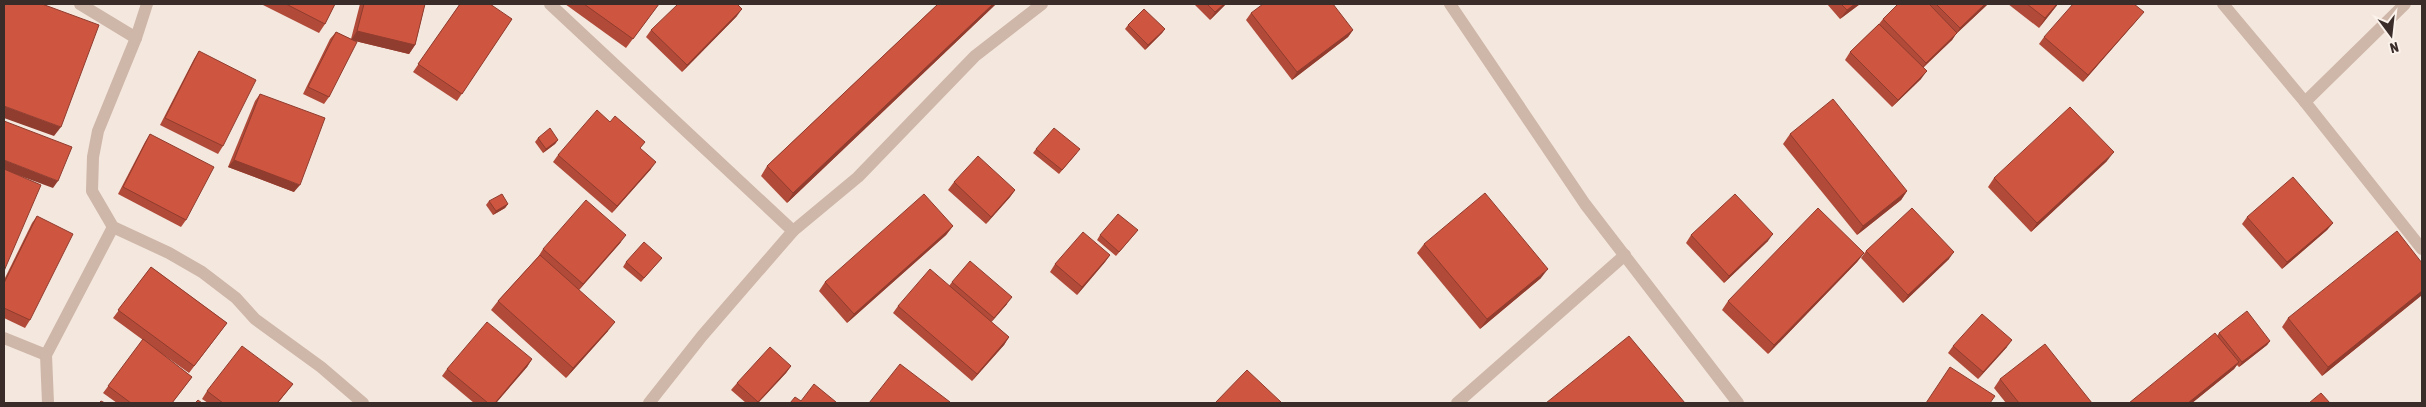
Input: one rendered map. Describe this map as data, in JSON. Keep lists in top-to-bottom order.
{
  "north": "bottom"
}
